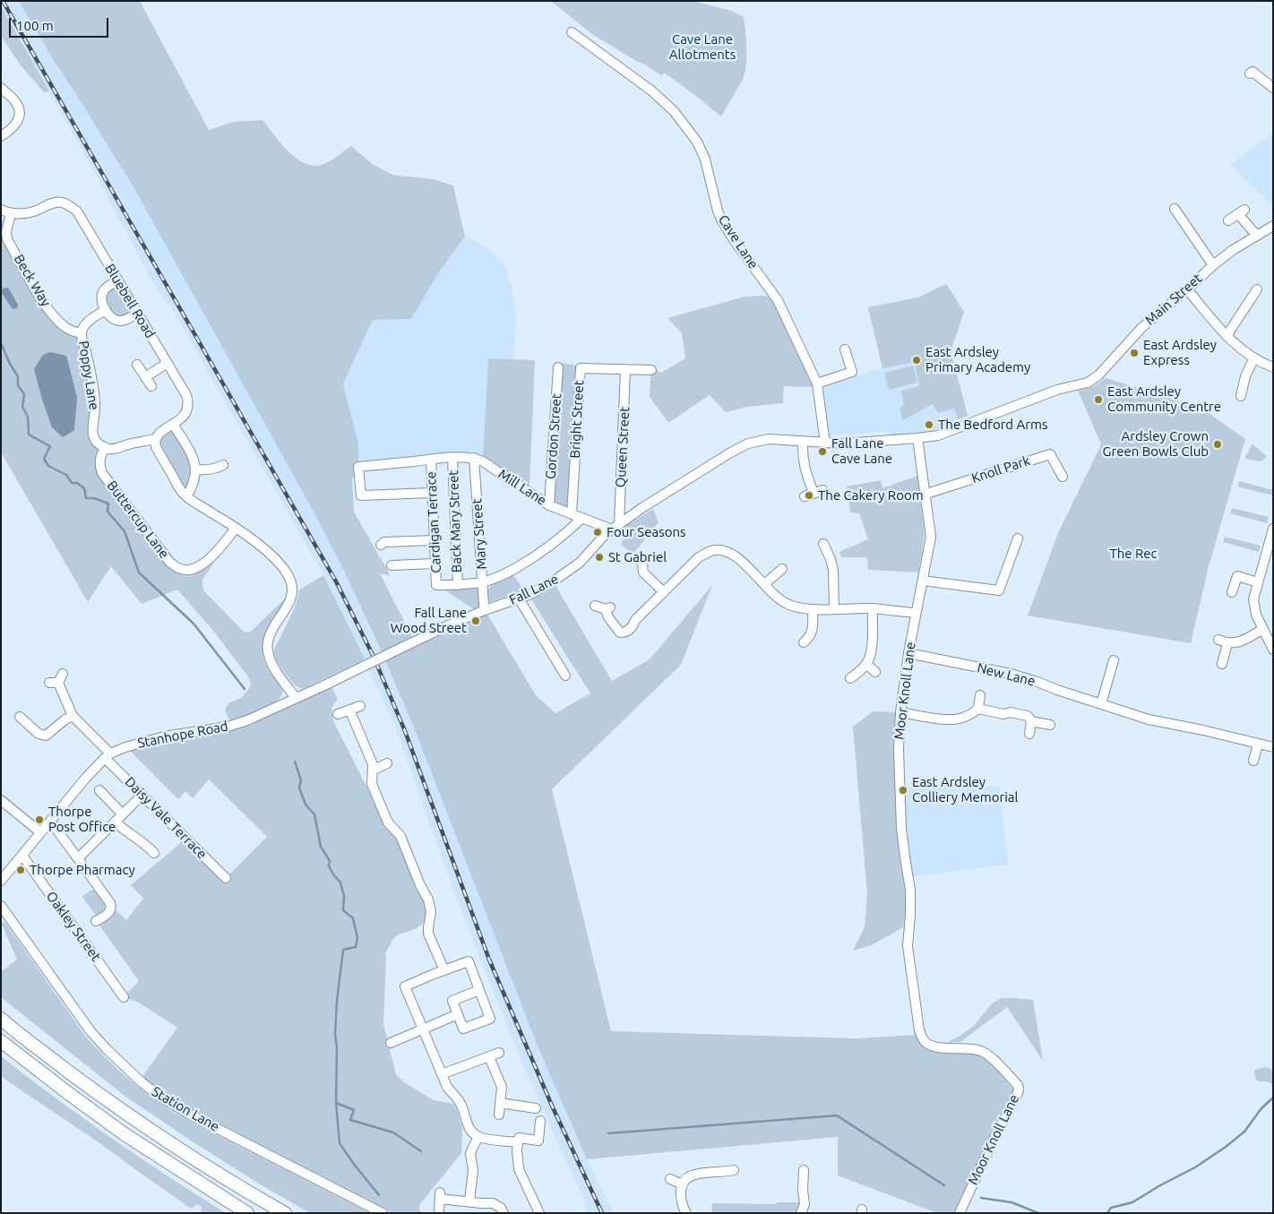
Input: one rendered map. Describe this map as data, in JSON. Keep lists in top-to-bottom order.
{
  "streets": {
    "street": [
      "Cave Lane",
      "Beck Way",
      "Main Street",
      "Bluebell Road",
      "Poppy Lane",
      "Bright Street",
      "Gordon Street",
      "Queen Street",
      "Knoll Park",
      "Mill Lane",
      "Buttercup Lane",
      "Back Mary Street",
      "Cardigan Terrace",
      "Mary Street",
      "Fall Lane",
      "New Lane",
      "Moor Knoll Lane",
      "Stanhope Road",
      "Daisy Vale Terrace",
      "Oakley Street",
      "Station Lane"
    ]
  },
  "crossings": [
    ["Cave Lane", "Main Street"],
    ["Cave Lane", "Fall Lane"],
    ["Beck Way", "Bluebell Road"],
    ["Beck Way", "Poppy Lane"],
    ["Main Street", "Fall Lane"],
    ["Main Street", "Moor Knoll Lane"],
    ["Poppy Lane", "Buttercup Lane"],
    ["Bright Street", "Queen Street"],
    ["Bright Street", "Mill Lane"],
    ["Gordon Street", "Mill Lane"],
    ["Queen Street", "Mill Lane"],
    ["Queen Street", "Fall Lane"],
    ["Knoll Park", "Moor Knoll Lane"],
    ["Mill Lane", "Back Mary Street"],
    ["Mill Lane", "Cardigan Terrace"],
    ["Mill Lane", "Mary Street"],
    ["Mill Lane", "Fall Lane"],
    ["Back Mary Street", "Cardigan Terrace"],
    ["Mary Street", "Fall Lane"],
    ["Fall Lane", "Stanhope Road"],
    ["New Lane", "Moor Knoll Lane"],
    ["Stanhope Road", "Daisy Vale Terrace"],
    ["Stanhope Road", "Oakley Street"]
  ],
  "parks": ["Cave Lane Allotments", "The Rec"],
  "places": [
    "East Ardsley Express",
    "East Ardsley Primary Academy",
    "East Ardsley Community Centre",
    "The Bedford Arms",
    "Ardsley Crown Green Bowls Club",
    "Fall Lane Cave Lane",
    "The Cakery Room",
    "Four Seasons",
    "St Gabriel",
    "Fall Lane Wood Street",
    "East Ardsley Colliery Memorial",
    "Thorpe Post Office",
    "Thorpe Pharmacy"
  ],
  "scale_bar": "100 m"
}
